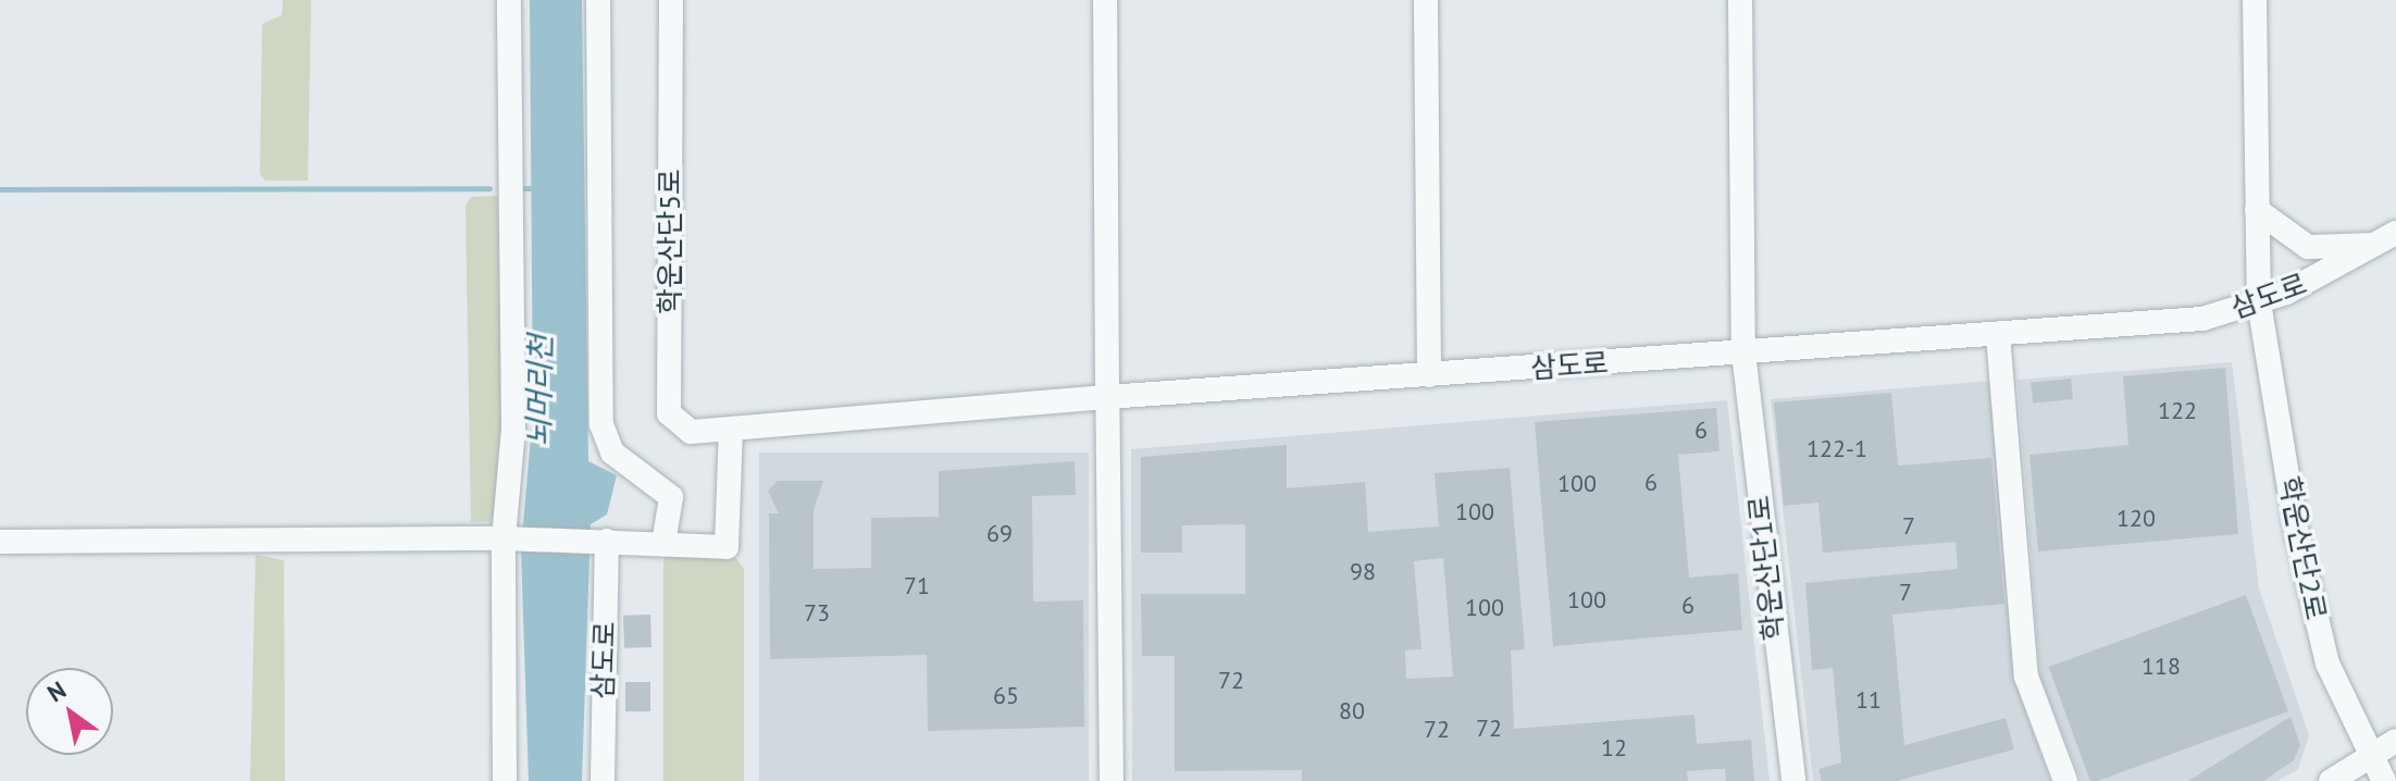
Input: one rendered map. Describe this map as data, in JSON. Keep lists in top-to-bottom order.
{
  "streets": {
    "street": [
      "학운산단5로",
      "삼도로",
      "학운산단2로",
      "학운산단1로"
    ]
  },
  "crossings": [
    ["학운산단5로", "삼도로"],
    ["삼도로", "학운산단2로"],
    ["삼도로", "학운산단1로"]
  ],
  "water": ["뇌머리천"],
  "house_numbers": [
    "122",
    "6",
    "122-1",
    "6",
    "100",
    "100",
    "120",
    "7",
    "69",
    "98",
    "71",
    "7",
    "100",
    "6",
    "100",
    "73",
    "118",
    "72",
    "65",
    "11",
    "80",
    "72",
    "72",
    "12"
  ],
  "north": "top left"
}
